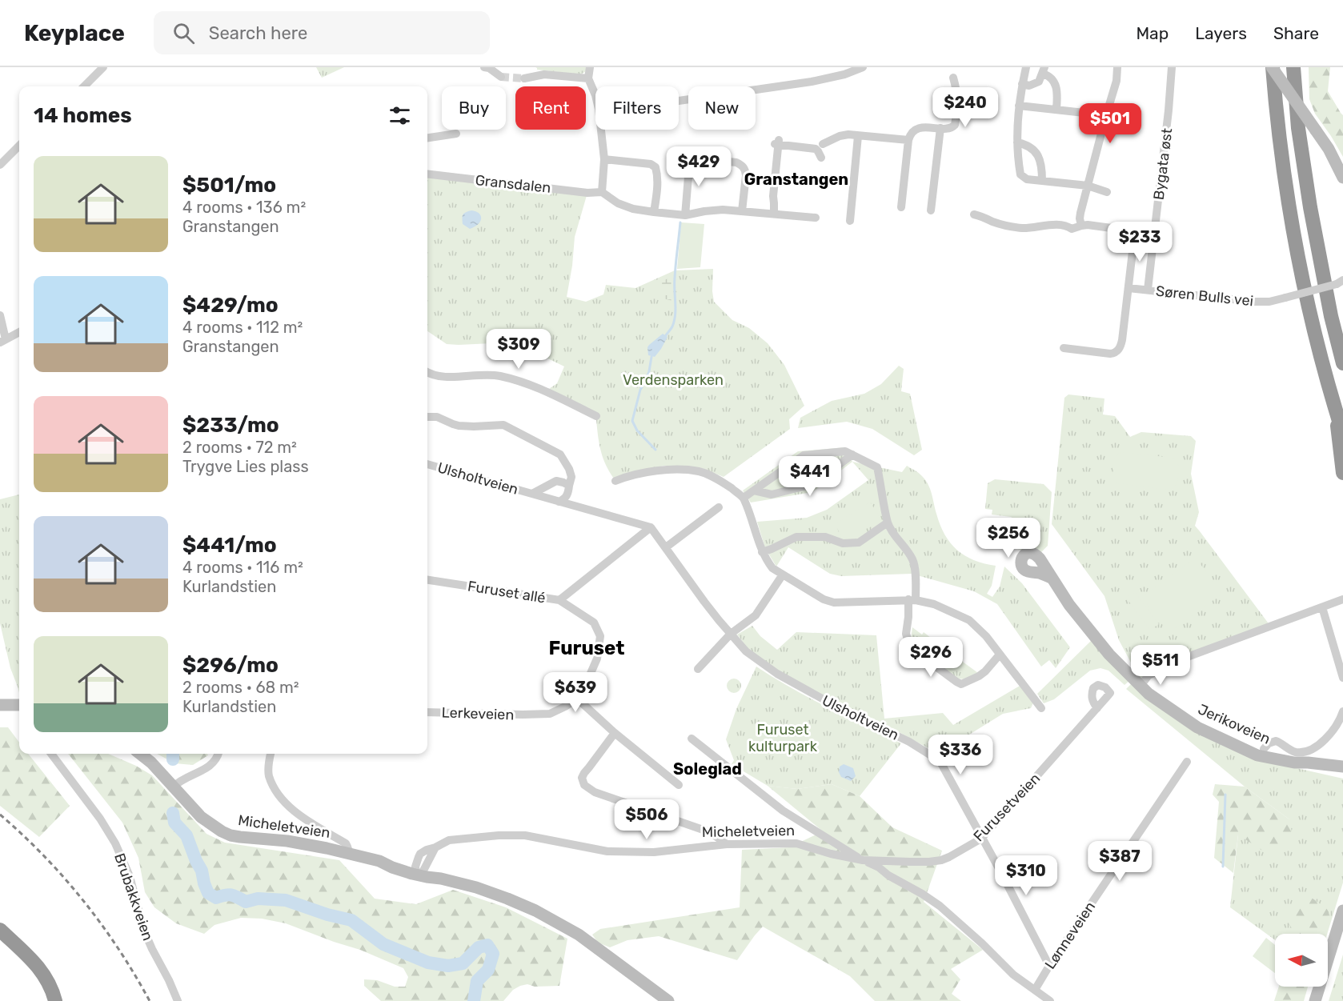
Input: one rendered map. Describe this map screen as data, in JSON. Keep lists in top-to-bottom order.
{
  "streets": {
    "main road": ["Jerikoveien", "Micheletveien"],
    "street": [
      "Bygata øst",
      "Gransdalen",
      "Søren Bulls vei",
      "Ulsholtveien",
      "Furuset allé",
      "Lerkeveien",
      "Furusetveien",
      "Brubakkveien",
      "Lønneveien"
    ]
  },
  "crossings": [
    ["Bygata øst", "Søren Bulls vei"],
    ["Ulsholtveien", "Furuset allé"],
    ["Ulsholtveien", "Furusetveien"],
    ["Ulsholtveien", "Lønneveien"],
    ["Furusetveien", "Micheletveien"],
    ["Micheletveien", "Lønneveien"]
  ],
  "districts": ["Granstangen", "Furuset", "Soleglad"],
  "parks": ["Verdensparken", "Furuset kulturpark"],
  "north": "left",
  "page": {
    "header": "Keyplace",
    "search": "Search here",
    "nav": ["Map", "Layers", "Share"],
    "chip": [
      "Buy",
      "Rent",
      "Filters",
      "New"
    ],
    "heading": "14 homes",
    "price": [
      "$240",
      "$501",
      "$429",
      "$233",
      "$309",
      "$441",
      "$256",
      "$296",
      "$511",
      "$639",
      "$336",
      "$506",
      "$387",
      "$310"
    ],
    "list": [
      {
        "name": "$501/mo",
        "note": "4 rooms · 136 m² · Granstangen"
      },
      {
        "name": "$429/mo",
        "note": "4 rooms · 112 m² · Granstangen"
      },
      {
        "name": "$233/mo",
        "note": "2 rooms · 72 m² · Trygve Lies plass"
      },
      {
        "name": "$441/mo",
        "note": "4 rooms · 116 m² · Kurlandstien"
      },
      {
        "name": "$296/mo",
        "note": "2 rooms · 68 m² · Kurlandstien"
      }
    ]
  }
}
